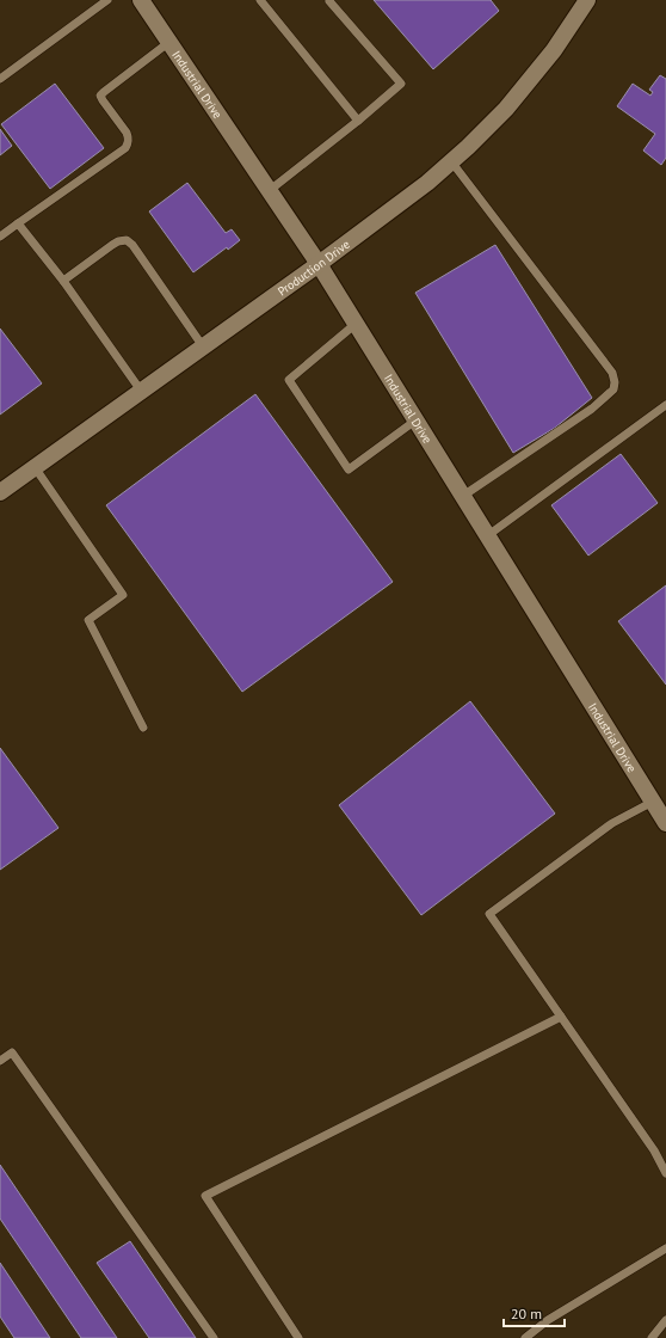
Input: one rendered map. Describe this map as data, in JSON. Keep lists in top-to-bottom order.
{
  "streets": {
    "street": ["Industrial Drive", "Production Drive"]
  },
  "crossings": [
    ["Industrial Drive", "Production Drive"]
  ],
  "scale_bar": "20 m"
}
